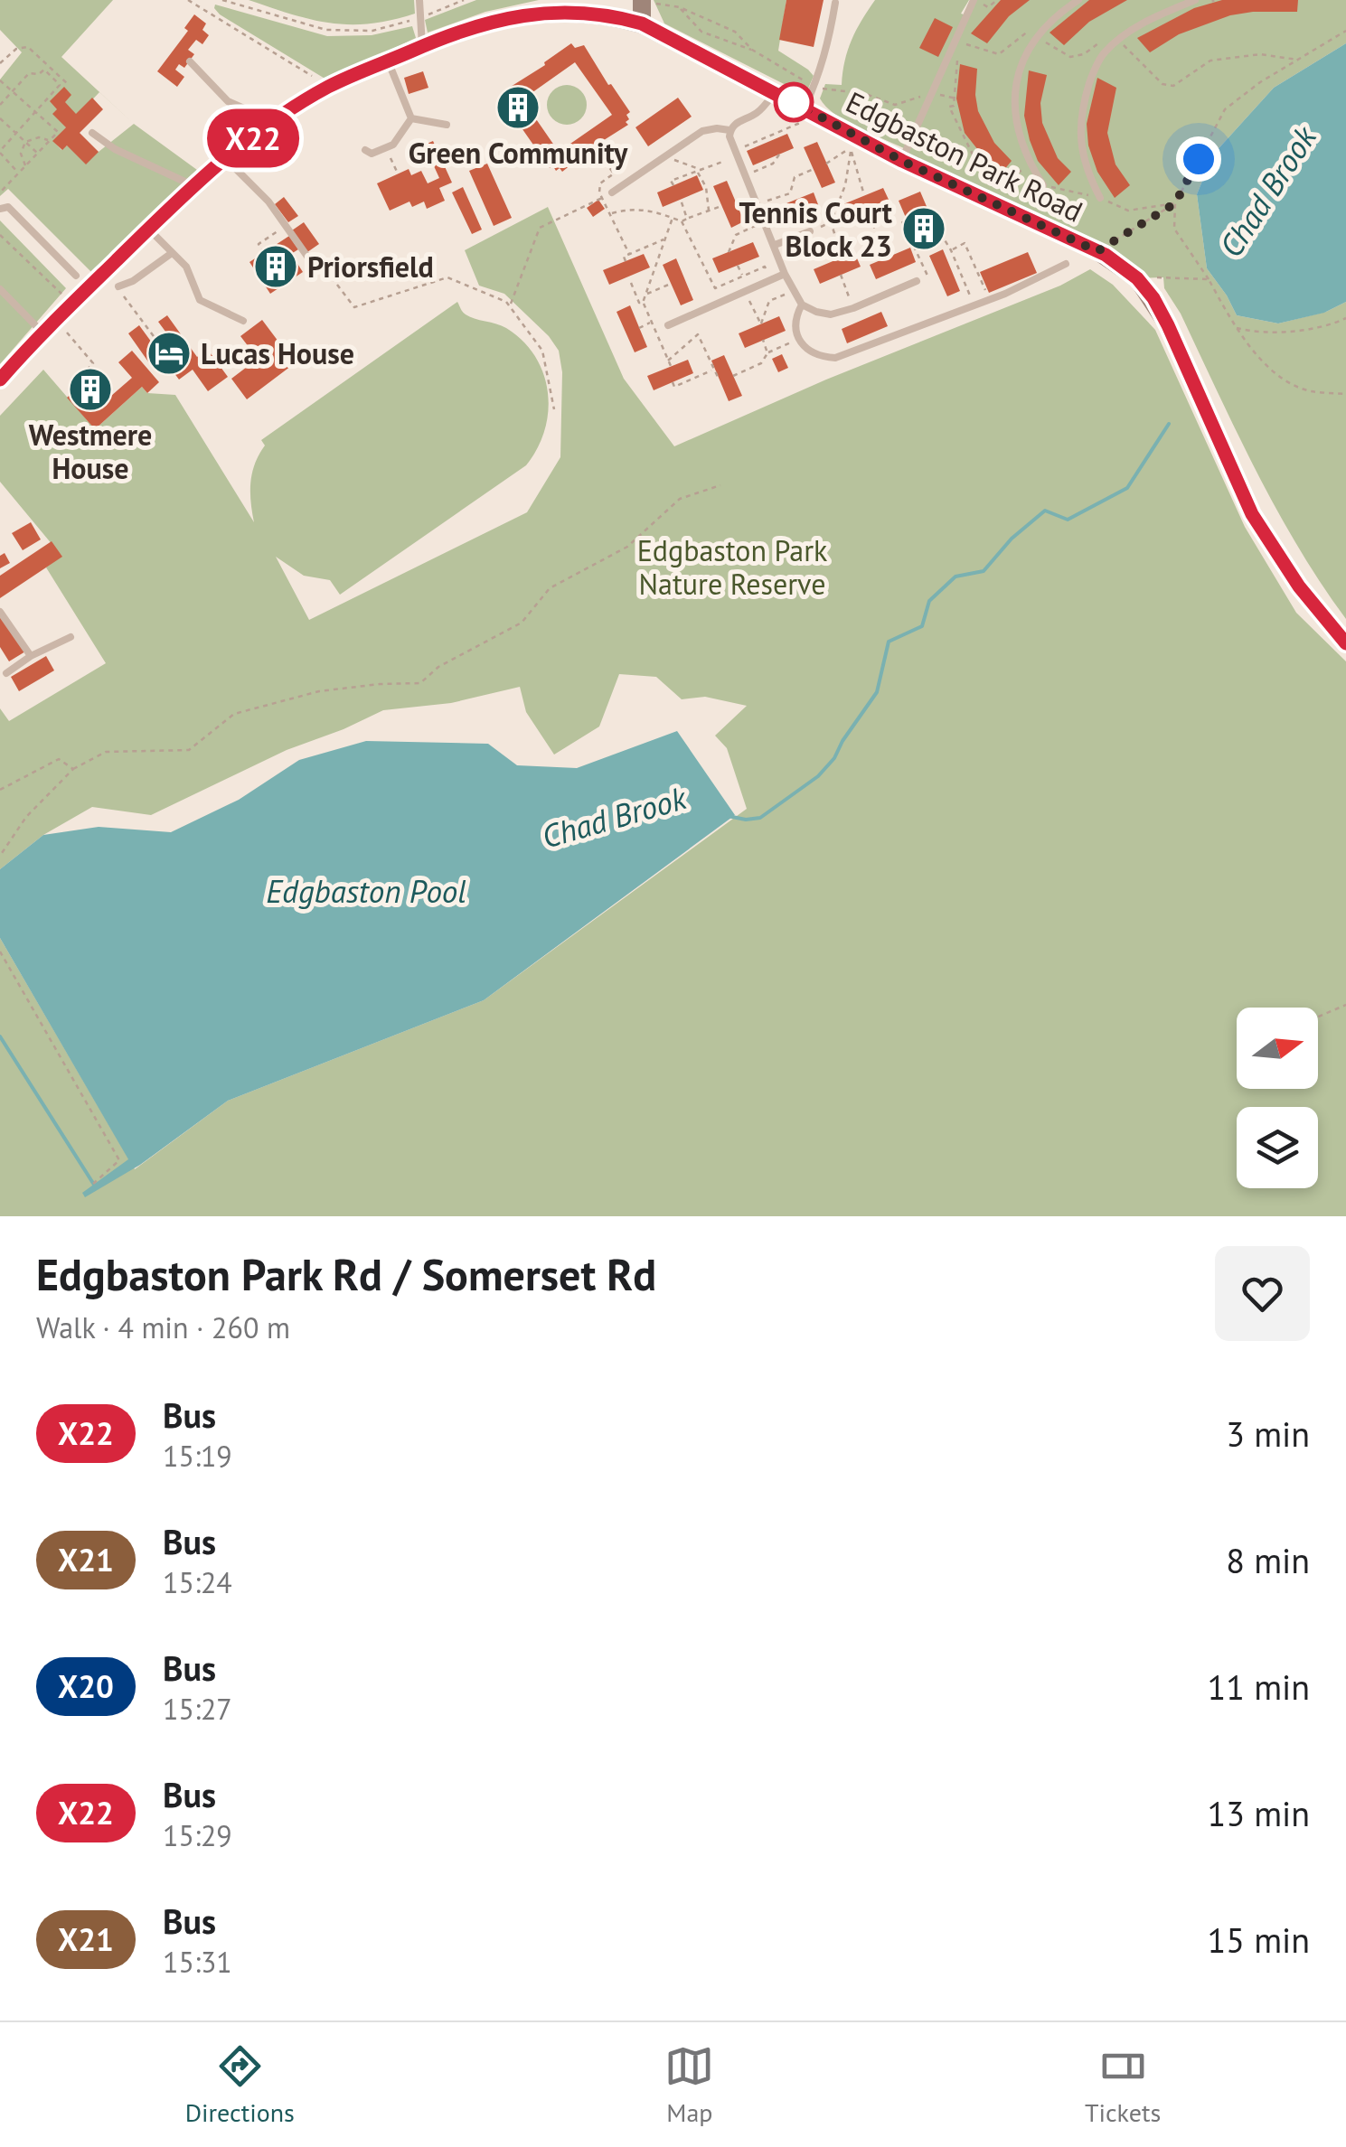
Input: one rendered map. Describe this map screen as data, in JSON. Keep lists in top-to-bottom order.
{
  "streets": {
    "street": ["Edgbaston Park Road"]
  },
  "water": ["Chad Brook", "Edgbaston Pool"],
  "parks": ["Edgbaston Park Nature Reserve"],
  "places": {
    "building": [
      "Green Community",
      "Tennis Court Block 23",
      "Priorsfield",
      "Westmere House"
    ],
    "hotel": ["Lucas House"]
  },
  "lines": ["bus line X22"],
  "north": "right",
  "page": {
    "on_map": "X22",
    "heading": ["Edgbaston Park Rd / Somerset Rd", "Walk · 4 min · 260 m"],
    "list": [
      {
        "mark": "X22",
        "name": "Bus",
        "note": "15:19",
        "value": "3 min"
      },
      {
        "mark": "X21",
        "name": "Bus",
        "note": "15:24",
        "value": "8 min"
      },
      {
        "mark": "X20",
        "name": "Bus",
        "note": "15:27",
        "value": "11 min"
      },
      {
        "mark": "X22",
        "name": "Bus",
        "note": "15:29",
        "value": "13 min"
      },
      {
        "mark": "X21",
        "name": "Bus",
        "note": "15:31",
        "value": "15 min"
      }
    ],
    "tabs": ["Directions", "Map", "Tickets"]
  }
}
